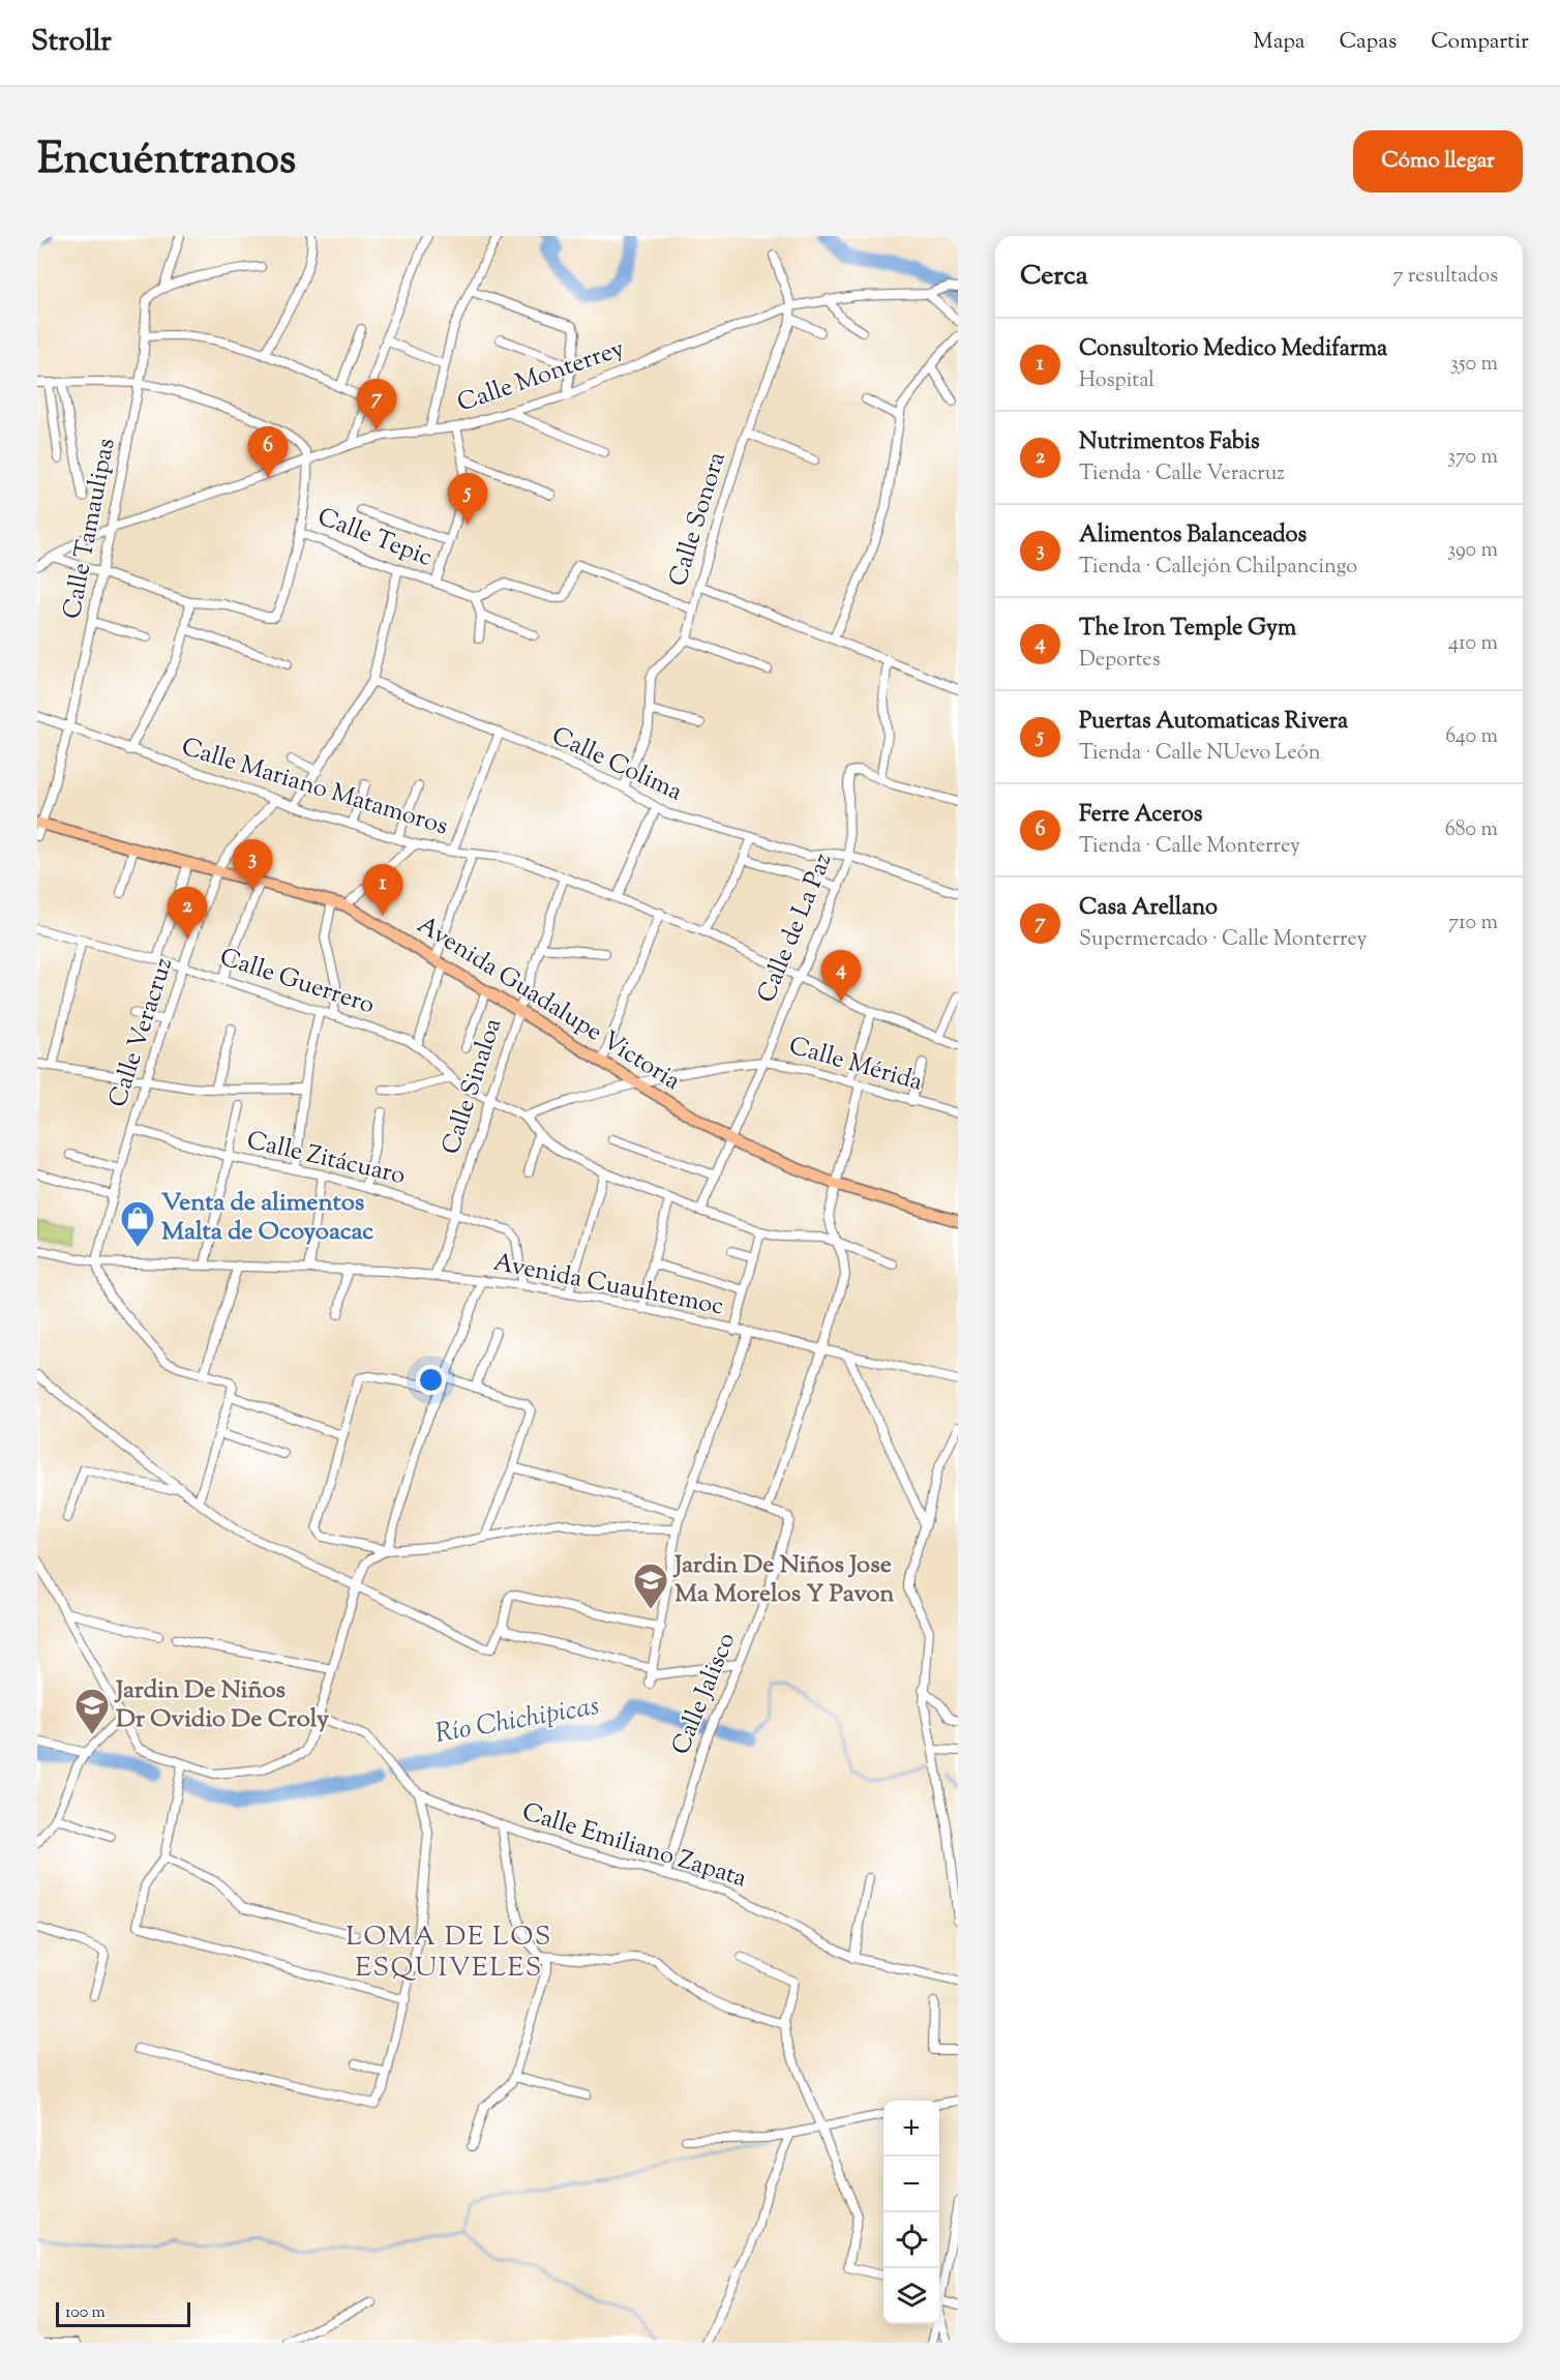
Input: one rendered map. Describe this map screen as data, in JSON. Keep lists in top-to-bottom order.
{
  "streets": {
    "main road": ["Avenida Guadalupe Victoria"],
    "street": [
      "Calle Monterrey",
      "Calle Sonora",
      "Calle Tamaulipas",
      "Calle Tepic",
      "Calle Colima",
      "Calle Mariano Matamoros",
      "Calle de La Paz",
      "Calle Guerrero",
      "Calle Veracruz",
      "Calle Mérida",
      "Calle Sinaloa",
      "Calle Zitácuaro",
      "Avenida Cuauhtemoc",
      "Calle Jalisco",
      "Calle Emiliano Zapata"
    ]
  },
  "crossings": [
    ["Calle Monterrey", "Calle Sonora"],
    ["Calle Monterrey", "Calle Tamaulipas"],
    ["Calle Monterrey", "Calle Tepic"],
    ["Calle Tamaulipas", "Calle Mariano Matamoros"],
    ["Calle Tamaulipas", "Avenida Guadalupe Victoria"],
    ["Calle Colima", "Calle de La Paz"],
    ["Calle Mariano Matamoros", "Calle de La Paz"],
    ["Calle Mariano Matamoros", "Calle Veracruz"],
    ["Calle Mariano Matamoros", "Calle Sinaloa"],
    ["Calle de La Paz", "Avenida Guadalupe Victoria"],
    ["Calle de La Paz", "Calle Mérida"],
    ["Calle Guerrero", "Calle Veracruz"],
    ["Calle Guerrero", "Calle Mérida"],
    ["Calle Guerrero", "Calle Sinaloa"],
    ["Avenida Guadalupe Victoria", "Calle Veracruz"],
    ["Avenida Guadalupe Victoria", "Calle Mérida"],
    ["Avenida Guadalupe Victoria", "Calle Sinaloa"],
    ["Calle Veracruz", "Calle Zitácuaro"],
    ["Calle Veracruz", "Avenida Cuauhtemoc"],
    ["Calle Sinaloa", "Calle Zitácuaro"],
    ["Calle Sinaloa", "Avenida Cuauhtemoc"],
    ["Calle Zitácuaro", "Avenida Cuauhtemoc"],
    ["Calle Jalisco", "Calle Emiliano Zapata"]
  ],
  "districts": ["LOMA DE LOS ESQUIVELES"],
  "water": ["Río Chichipicas"],
  "places": {
    "shop": ["Venta de alimentos Malta de Ocoyoacac"],
    "school or university": ["Jardin De Niños Jose Ma Morelos Y Pavon", "Jardin De Niños Dr Ovidio De Croly"]
  },
  "scale_bar": "100 m",
  "page": {
    "header": "Strollr",
    "nav": ["Mapa", "Capas", "Compartir"],
    "title": "Encuéntranos",
    "buttons": "Cómo llegar",
    "heading": ["Cerca", "7 resultados"],
    "list": [
      {
        "mark": "1",
        "name": "Consultorio Medico Medifarma",
        "note": "Hospital",
        "value": "350 m"
      },
      {
        "mark": "2",
        "name": "Nutrimentos Fabis",
        "note": "Tienda · Calle Veracruz",
        "value": "370 m"
      },
      {
        "mark": "3",
        "name": "Alimentos Balanceados",
        "note": "Tienda · Callejón Chilpancingo",
        "value": "390 m"
      },
      {
        "mark": "4",
        "name": "The Iron Temple Gym",
        "note": "Deportes",
        "value": "410 m"
      },
      {
        "mark": "5",
        "name": "Puertas Automaticas Rivera",
        "note": "Tienda · Calle NUevo León",
        "value": "640 m"
      },
      {
        "mark": "6",
        "name": "Ferre Aceros",
        "note": "Tienda · Calle Monterrey",
        "value": "680 m"
      },
      {
        "mark": "7",
        "name": "Casa Arellano",
        "note": "Supermercado · Calle Monterrey",
        "value": "710 m"
      }
    ],
    "pins": [
      "7",
      "6",
      "5",
      "3",
      "1",
      "2",
      "4"
    ],
    "map_buttons": ["+", "−"],
    "scale": "100 m"
  }
}
